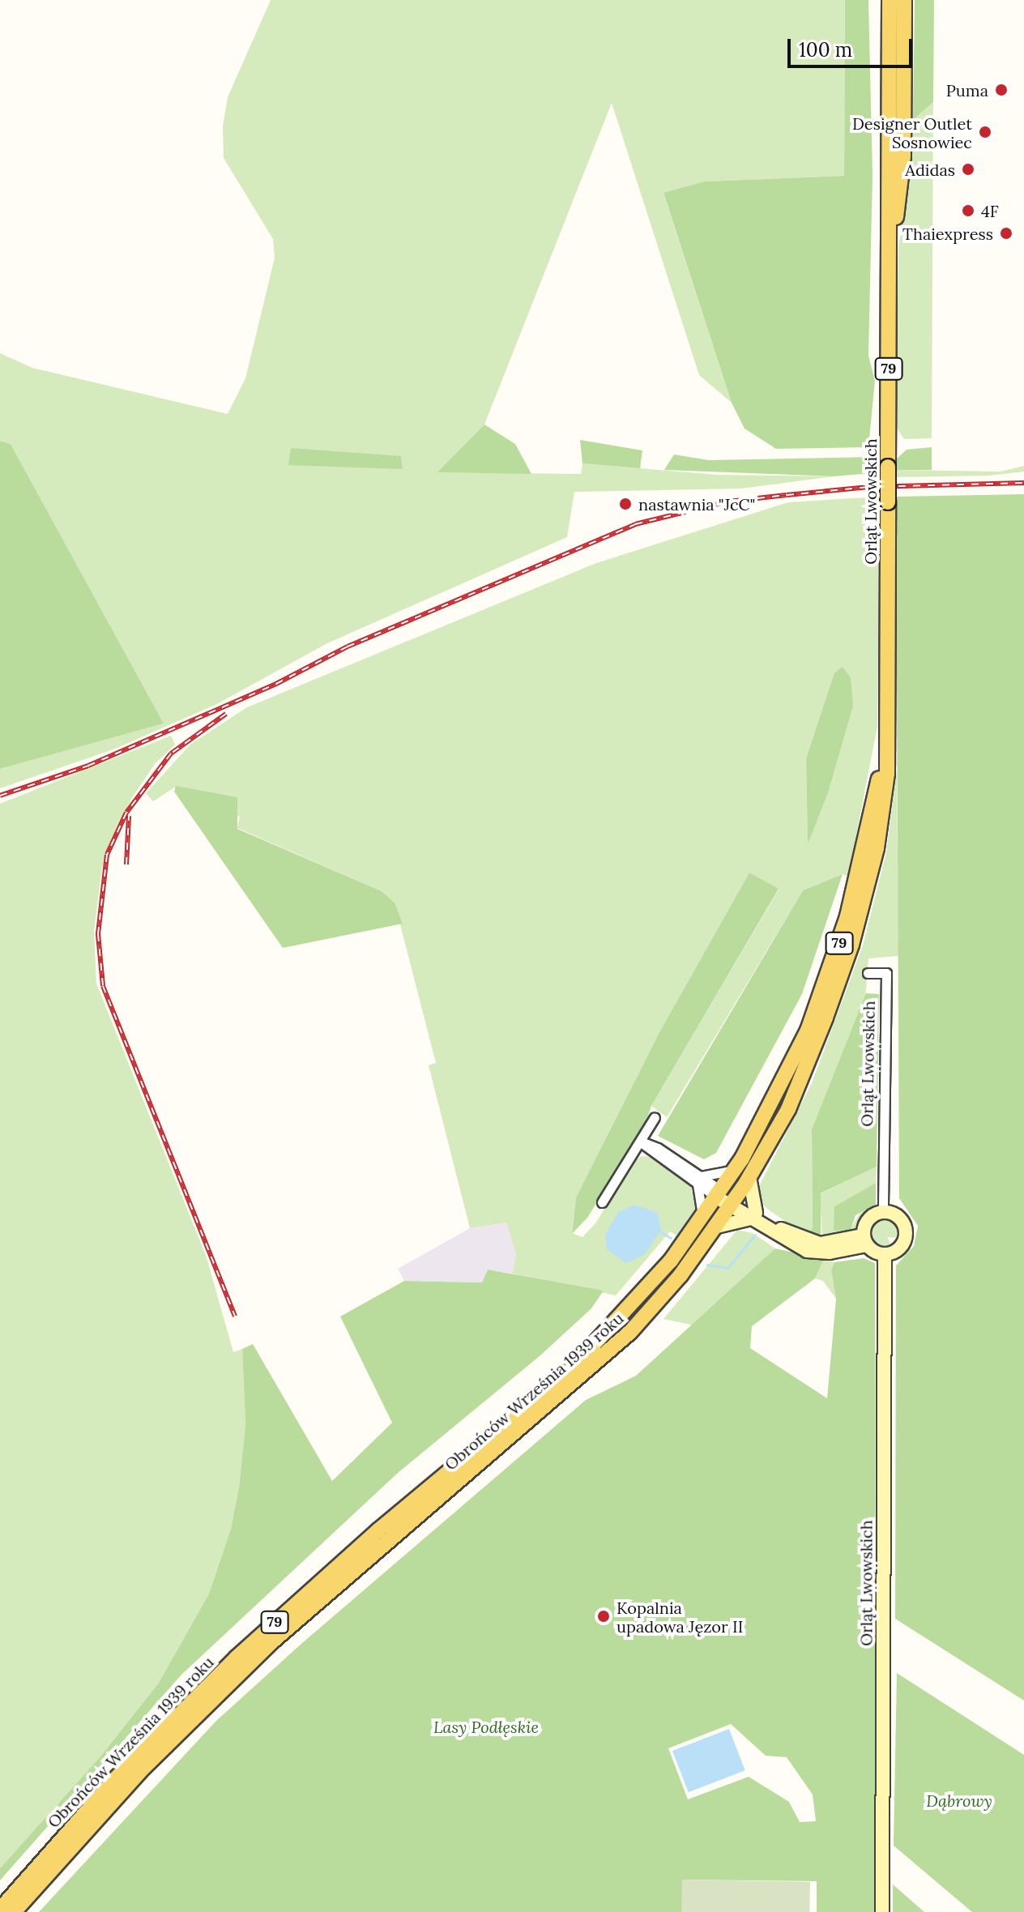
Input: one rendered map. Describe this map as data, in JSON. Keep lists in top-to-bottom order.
{
  "streets": {
    "main road": ["79", "Orląt Lwowskich", "Obrońców Września 1939 roku"]
  },
  "crossings": [
    ["Orląt Lwowskich", "Obrońców Września 1939 roku"]
  ],
  "parks": ["Lasy Podłęskie", "Dąbrowy"],
  "places": [
    "Puma",
    "Designer Outlet Sosnowiec",
    "Adidas",
    "4F",
    "Thaiexpress",
    "nastawnia \"JcC\"",
    "Kopalnia upadowa Jęzor II"
  ],
  "scale_bar": "100 m"
}
